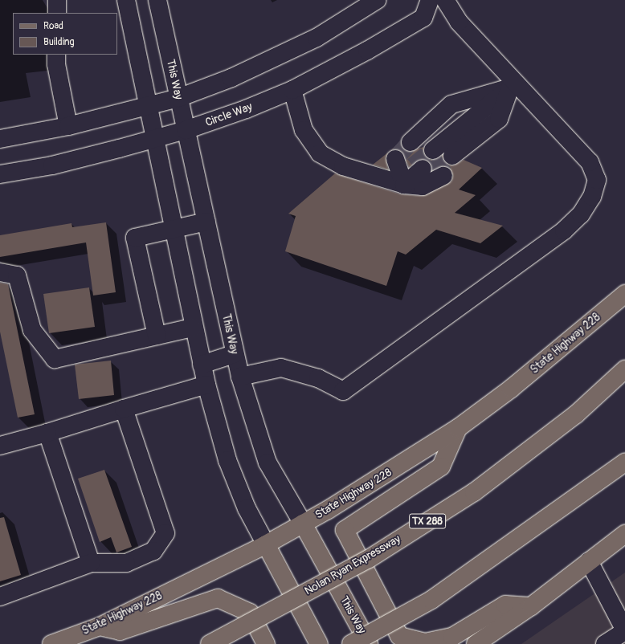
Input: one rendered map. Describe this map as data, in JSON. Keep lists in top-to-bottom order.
{
  "streets": {
    "main road": [
      "This Way",
      "State Highway 228",
      "TX 288",
      "Nolan Ryan Expressway"
    ],
    "street": ["Circle Way"]
  },
  "crossings": [
    ["This Way", "Circle Way"],
    ["This Way", "State Highway 228"]
  ],
  "legend": ["Road", "Building"]
}
